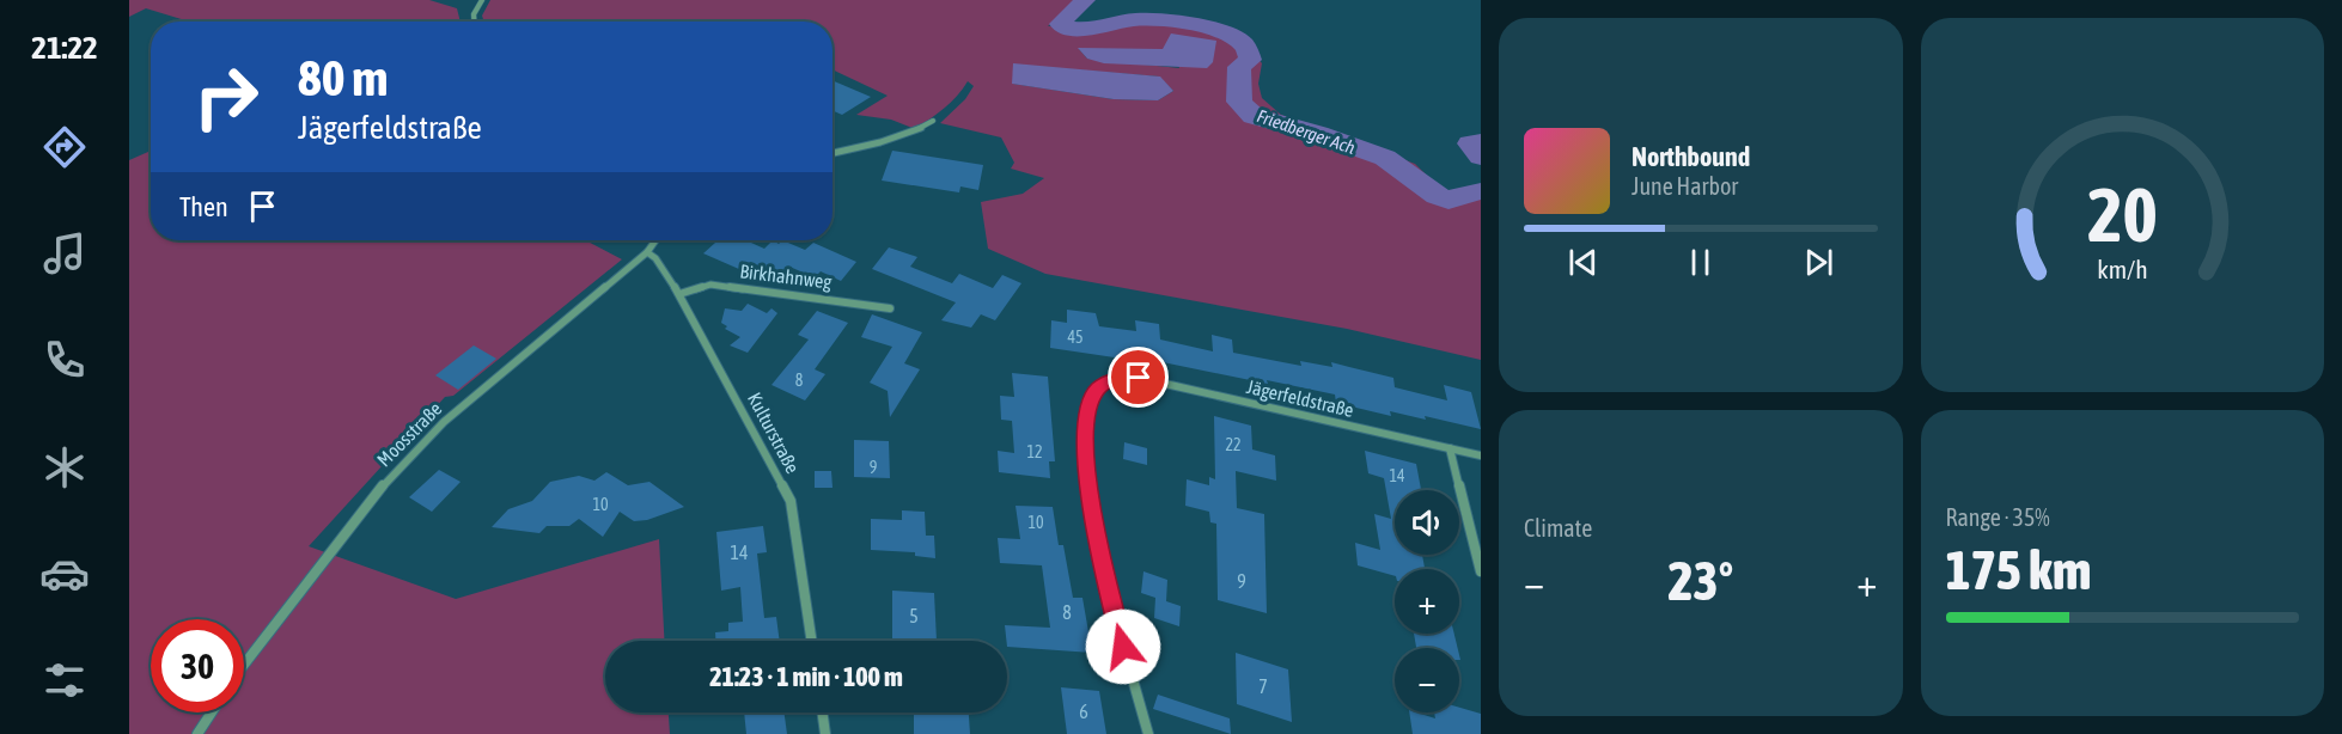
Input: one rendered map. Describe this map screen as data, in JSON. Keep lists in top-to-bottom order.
{
  "streets": {
    "street": [
      "Birkhahnweg",
      "Jägerfeldstraße",
      "Kulturstraße",
      "Moosstraße"
    ]
  },
  "crossings": [
    ["Birkhahnweg", "Kulturstraße"],
    ["Kulturstraße", "Moosstraße"]
  ],
  "water": ["Friedberger Ach"],
  "house_numbers": [
    "45",
    "8",
    "22",
    "12",
    "9",
    "14",
    "10",
    "10",
    "14",
    "9",
    "8",
    "5",
    "7",
    "6"
  ],
  "page": {
    "tabs": "21:22",
    "turn": ["80 m", "Jägerfeldstraße"],
    "song": ["Northbound", "June Harbor"],
    "then": "Then",
    "tile": [
      "Climate",
      ["Range · 35%", "175 km"]
    ],
    "map_buttons": ["+", "−"],
    "heat": ["−", "23°", "+"],
    "limit": "30",
    "trip": "21:23 · 1 min · 100 m",
    "gauge": ["20", "km/h"]
  }
}
